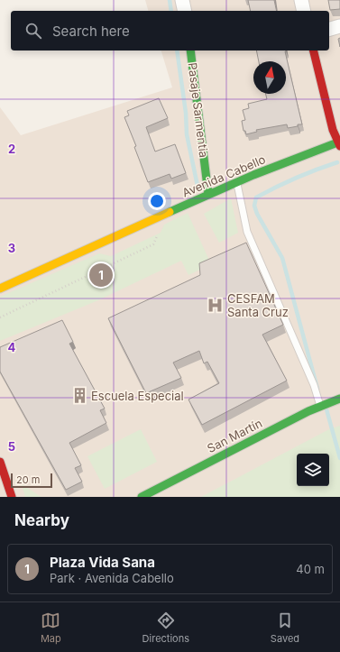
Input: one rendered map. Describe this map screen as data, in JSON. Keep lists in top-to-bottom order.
{
  "streets": {
    "street": ["Pasaje Sarmentia", "Avenida Cabello", "San Martín"]
  },
  "crossings": [
    ["Pasaje Sarmentia", "Avenida Cabello"]
  ],
  "places": {
    "hospital": ["CESFAM Santa Cruz"],
    "building": ["Escuela Especial"]
  },
  "scale_bar": "20 m",
  "north": "top",
  "page": {
    "search": "Search here",
    "pins": "1",
    "scale": "20 m",
    "heading": "Nearby",
    "list": [
      {
        "mark": "1",
        "name": "Plaza Vida Sana",
        "note": "Park · Avenida Cabello",
        "value": "40 m"
      }
    ],
    "nav": ["Map", "Directions", "Saved"]
  },
  "grid": {
    "rows": [
      "2",
      "3",
      "4",
      "5"
    ]
  }
}
